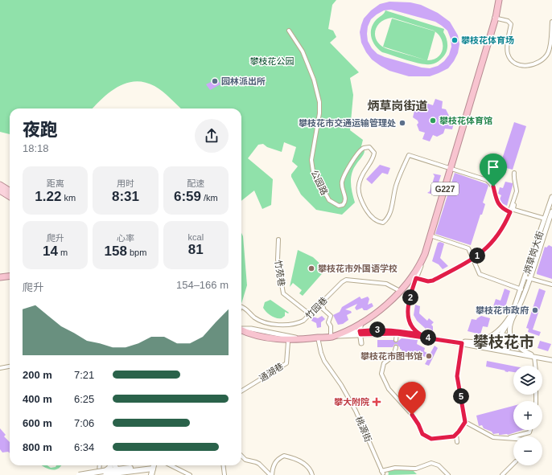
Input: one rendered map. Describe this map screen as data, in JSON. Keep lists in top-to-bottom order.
{
  "streets": {
    "highway": ["G227"],
    "street": [
      "公园路",
      "炳草岗大街",
      "竹苑巷",
      "竹园巷",
      "通湖巷",
      "桃源街"
    ]
  },
  "crossings": [
    ["公园路", "G227"],
    ["G227", "竹园巷"],
    ["G227", "通湖巷"],
    ["G227", "桃源街"],
    ["竹苑巷", "竹园巷"]
  ],
  "districts": ["炳草岗街道", "攀枝花市"],
  "parks": ["攀枝花公园"],
  "places": {
    "other": [
      "攀枝花体育场",
      "园林派出所",
      "攀枝花体育馆",
      "攀枝花市交通运输管理处",
      "攀枝花市外国语学校",
      "攀枝花市政府",
      "攀枝花市图书馆"
    ],
    "health": ["攀大附院"]
  },
  "page": {
    "heading": ["夜跑", "18:18"],
    "stats": [
      ["距离", "1.22 km"],
      ["用时", "8:31"],
      ["配速", "6:59 /km"],
      ["爬升", "14 m"],
      ["心率", "158 bpm"],
      ["kcal", "81"]
    ],
    "pins": [
      "1",
      "2",
      "3",
      "4",
      "5"
    ],
    "chart": ["爬升", "154–166 m"],
    "list": [
      {
        "name": "200 m",
        "note": "7:21"
      },
      {
        "name": "400 m",
        "note": "6:25"
      },
      {
        "name": "600 m",
        "note": "7:06"
      },
      {
        "name": "800 m",
        "note": "6:34"
      }
    ],
    "map_buttons": ["+", "−"]
  }
}
